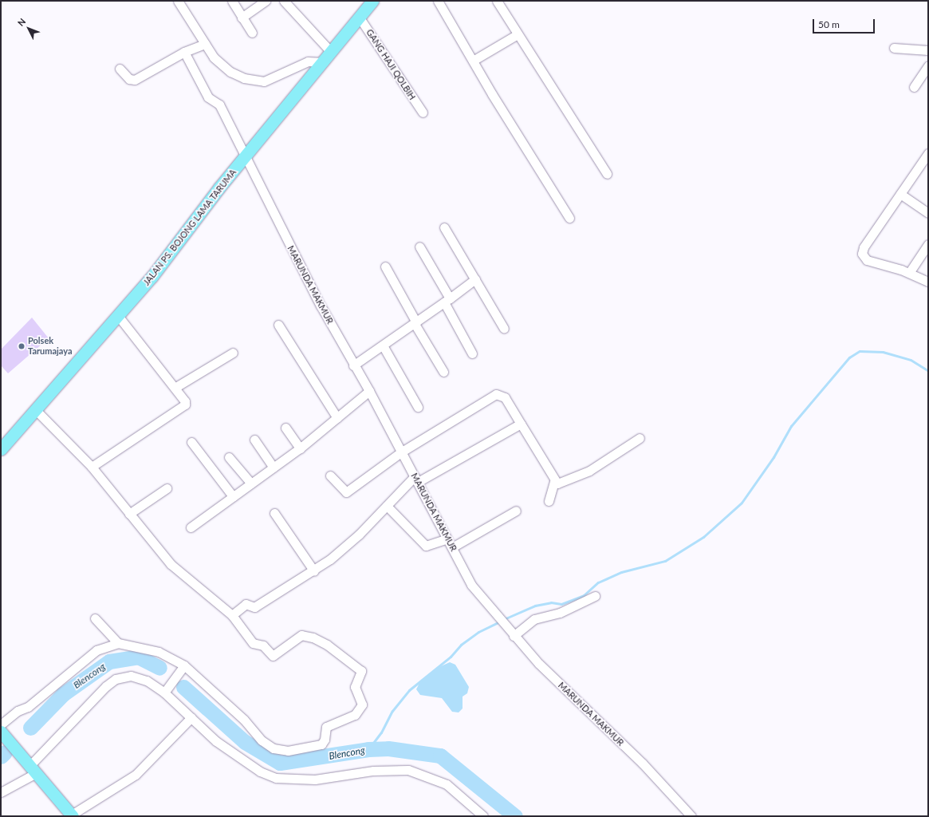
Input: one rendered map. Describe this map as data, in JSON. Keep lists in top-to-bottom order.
{
  "streets": {
    "main road": ["JALAN PS. BOJONG LAMA TARUMA"],
    "street": ["GANG HAJI QOLBIH", "MARUNDA MAKMUR"]
  },
  "crossings": [
    ["GANG HAJI QOLBIH", "JALAN PS. BOJONG LAMA TARUMA"],
    ["JALAN PS. BOJONG LAMA TARUMA", "MARUNDA MAKMUR"]
  ],
  "water": ["Blencong"],
  "places": ["Polsek Tarumajaya"],
  "scale_bar": "50 m",
  "north": "top left"
}
